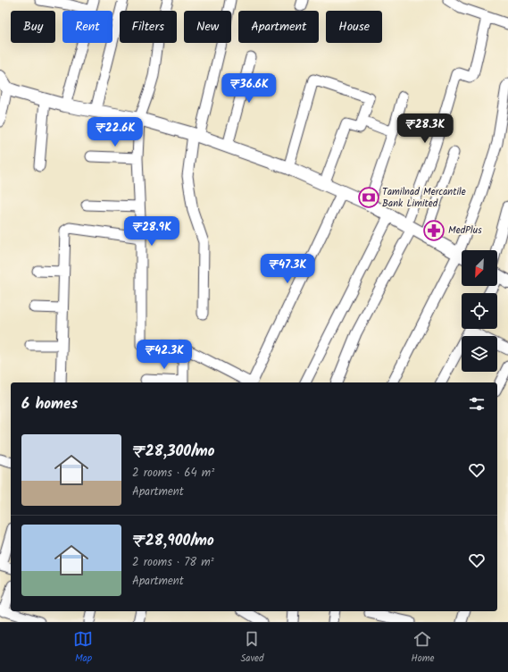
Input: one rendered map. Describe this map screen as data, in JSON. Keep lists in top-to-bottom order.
{
  "places": {
    "bank": ["Tamilnad Mercantile Bank Limited"],
    "pharmacy": ["MedPlus"]
  },
  "north": "bottom left",
  "page": {
    "chip": [
      "Buy",
      "Rent",
      "Filters",
      "New",
      "Apartment",
      "House"
    ],
    "price": [
      "₹36.6K",
      "₹28.3K",
      "₹22.6K",
      "₹28.9K",
      "₹47.3K",
      "₹42.3K"
    ],
    "heading": "6 homes",
    "list": [
      {
        "name": "₹28,300/mo",
        "note": "2 rooms · 64 m² · Apartment"
      },
      {
        "name": "₹28,900/mo",
        "note": "2 rooms · 78 m² · Apartment"
      }
    ],
    "tabs": ["Map", "Saved", "Home"]
  }
}
